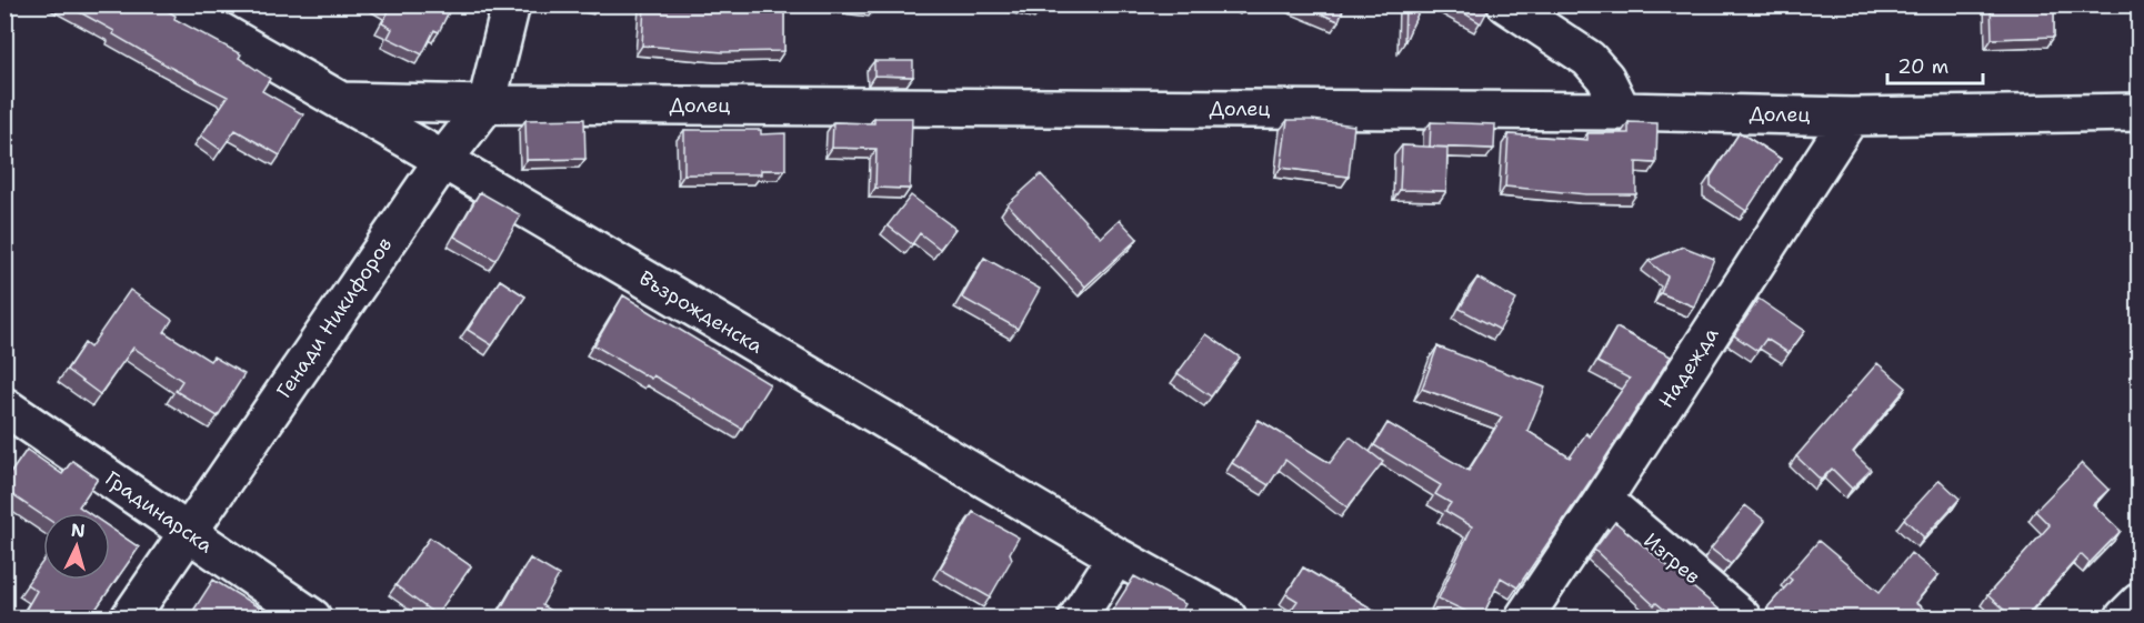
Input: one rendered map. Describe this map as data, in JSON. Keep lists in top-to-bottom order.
{
  "streets": {
    "street": [
      "Долец",
      "Възрожденска",
      "Генади Никифоров",
      "Надежда",
      "Градинарска",
      "Изгрев"
    ]
  },
  "crossings": [
    ["Долец", "Възрожденска"],
    ["Долец", "Генади Никифоров"],
    ["Долец", "Надежда"],
    ["Възрожденска", "Генади Никифоров"],
    ["Генади Никифоров", "Градинарска"],
    ["Надежда", "Изгрев"]
  ],
  "scale_bar": "20 m",
  "north": "top"
}
